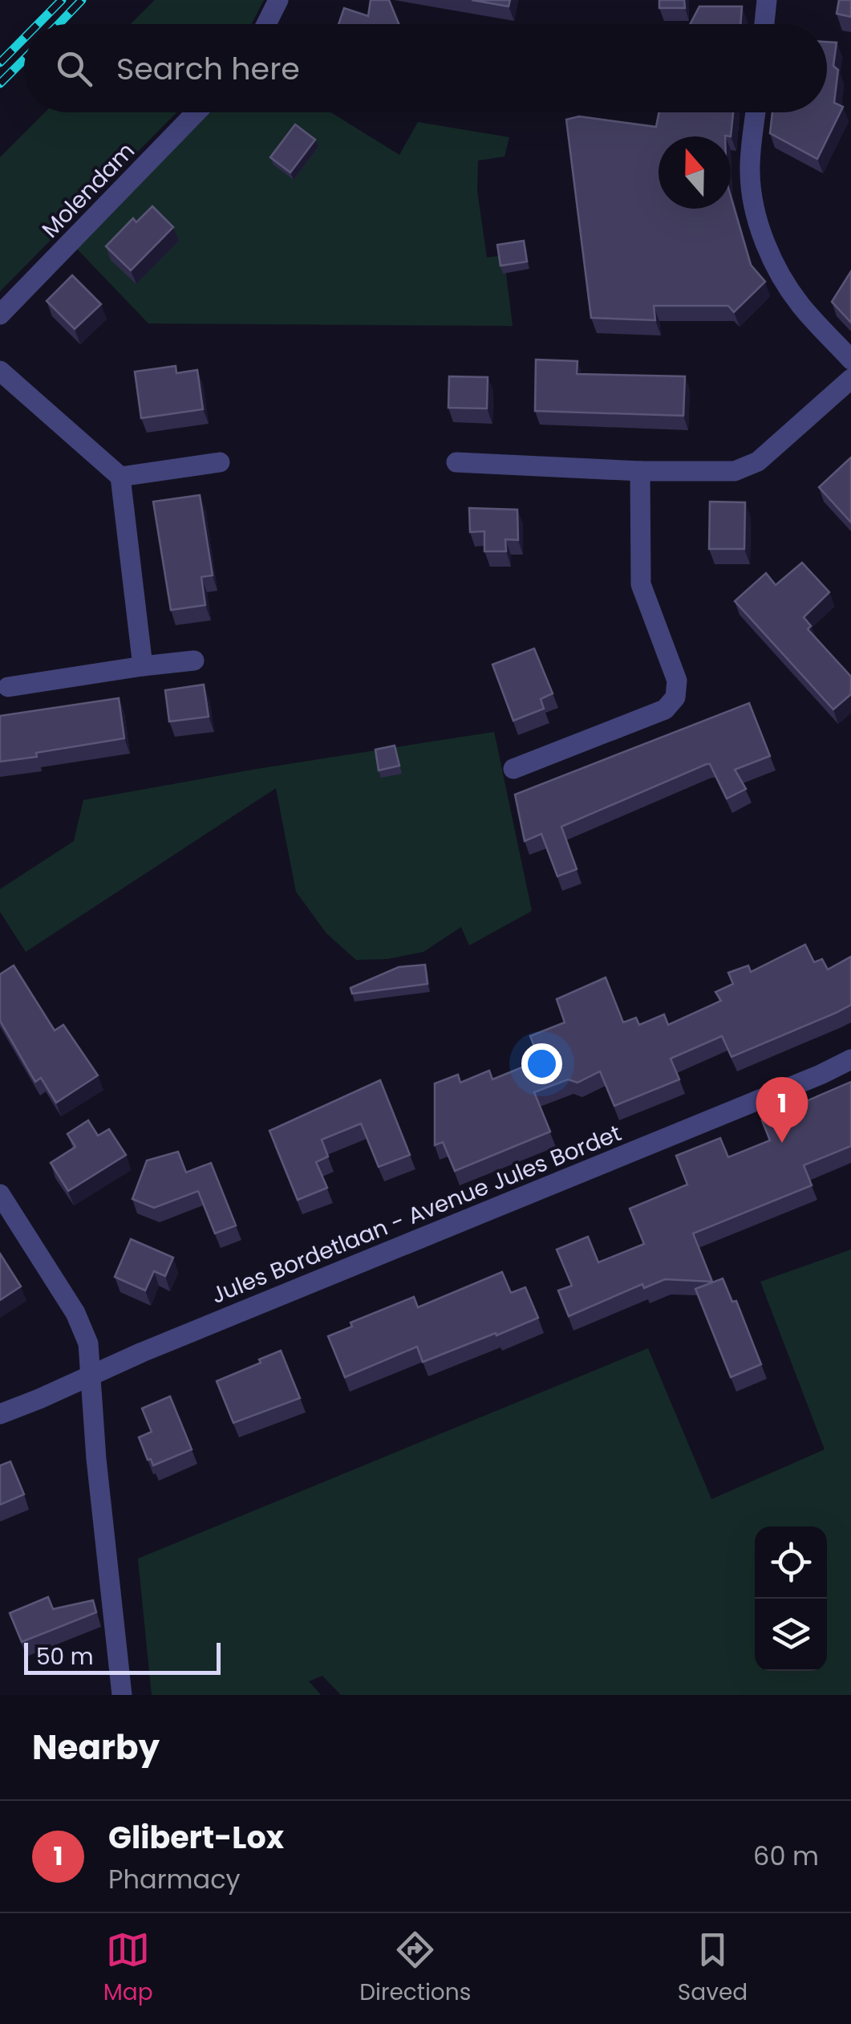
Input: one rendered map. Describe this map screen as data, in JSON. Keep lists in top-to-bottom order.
{
  "streets": {
    "street": ["Molendam", "Jules Bordetlaan - Avenue Jules Bordet"]
  },
  "scale_bar": "50 m",
  "north": "top",
  "page": {
    "search": "Search here",
    "pins": "1",
    "scale": "50 m",
    "heading": "Nearby",
    "list": [
      {
        "mark": "1",
        "name": "Glibert-Lox",
        "note": "Pharmacy",
        "value": "60 m"
      }
    ],
    "nav": ["Map", "Directions", "Saved"]
  }
}
